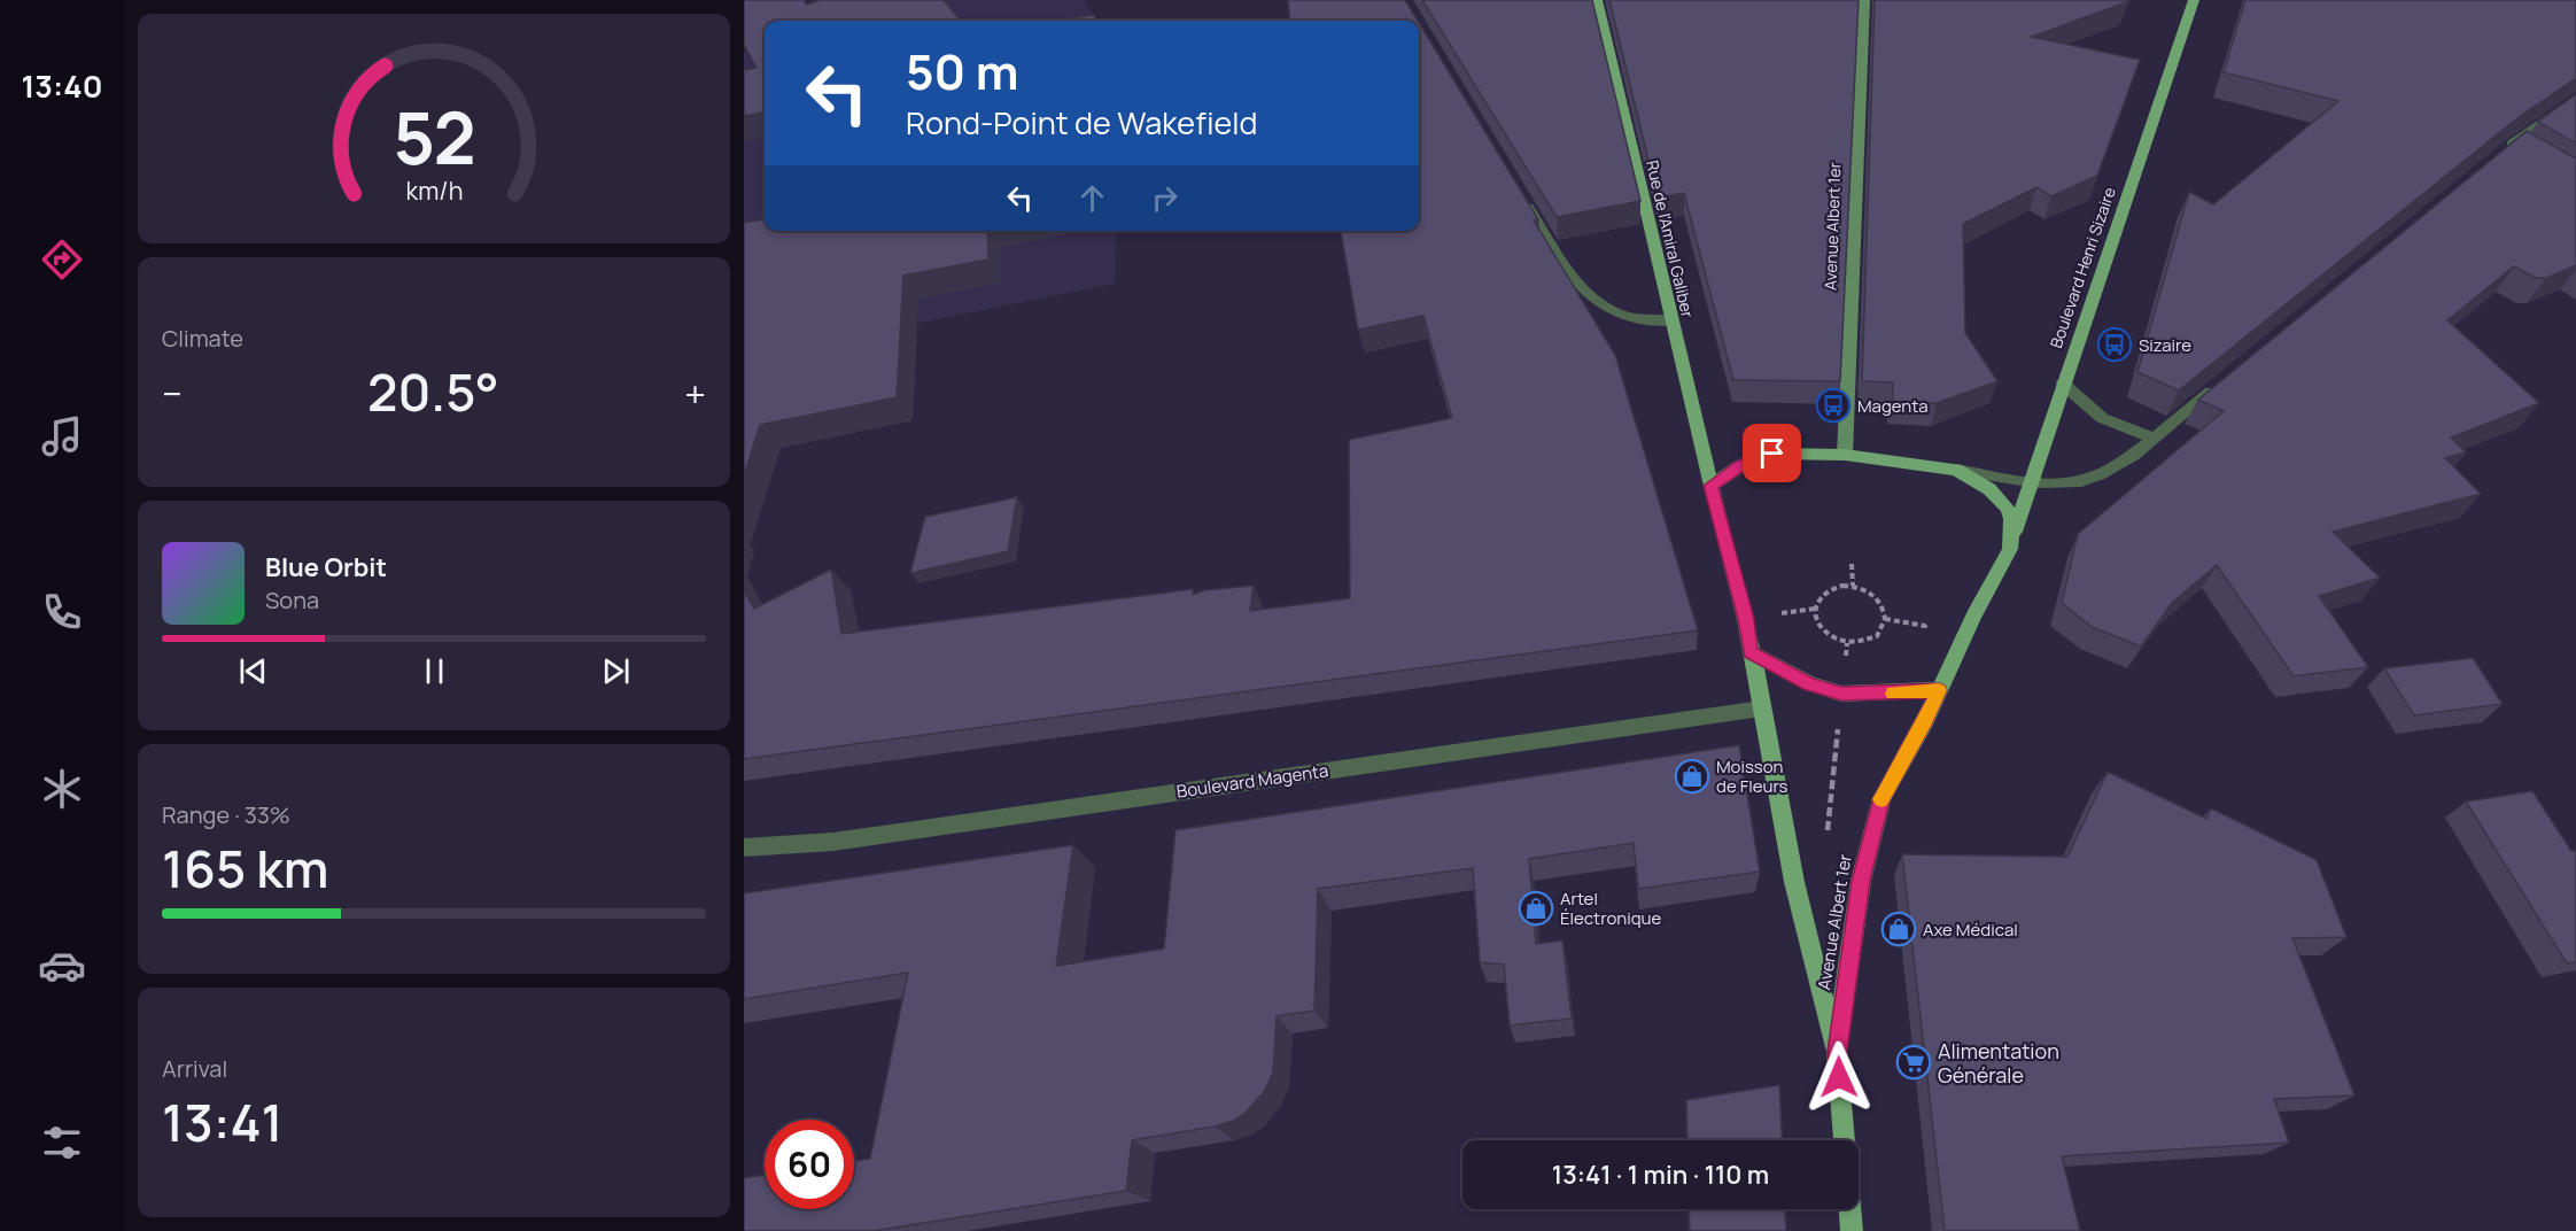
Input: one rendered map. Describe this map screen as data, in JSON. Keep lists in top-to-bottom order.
{
  "streets": {
    "main road": ["Avenue Albert 1er", "Rue de l'Amiral Galiber", "Boulevard Henri Sizaire"],
    "street": ["Boulevard Magenta"]
  },
  "crossings": [
    ["Avenue Albert 1er", "Rue de l'Amiral Galiber"],
    ["Avenue Albert 1er", "Boulevard Henri Sizaire"],
    ["Avenue Albert 1er", "Boulevard Magenta"]
  ],
  "places": {
    "bus stop": ["Sizaire", "Magenta"],
    "shop": ["Moisson de Fleurs", "Artel Électronique", "Axe Médical"],
    "supermarket": ["Alimentation Générale"]
  },
  "page": {
    "tabs": "13:40",
    "turn": ["50 m", "Rond-Point de Wakefield"],
    "tile": [
      "Climate",
      ["Range · 33%", "165 km"],
      ["Arrival", "13:41"]
    ],
    "heat": ["−", "20.5°", "+"],
    "song": ["Blue Orbit", "Sona"],
    "limit": "60",
    "trip": "13:41 · 1 min · 110 m",
    "gauge": ["52", "km/h"]
  }
}
